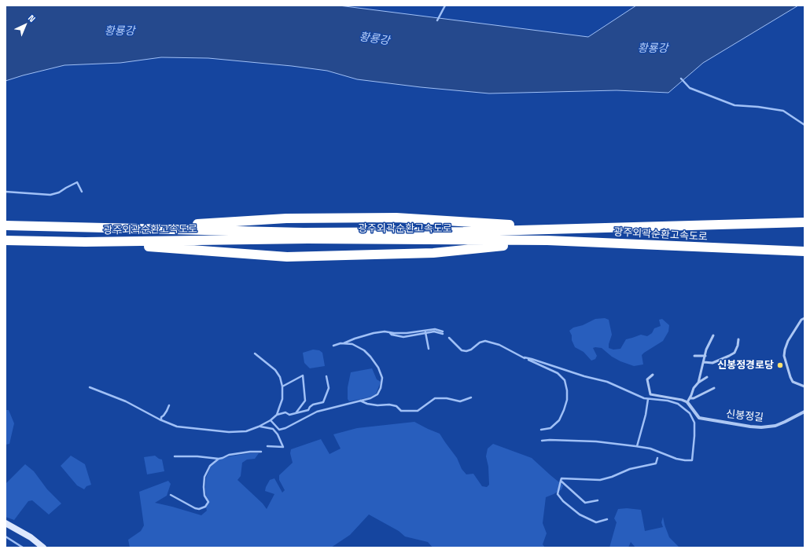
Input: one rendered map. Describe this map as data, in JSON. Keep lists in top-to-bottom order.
{
  "streets": {
    "highway": ["광주외곽순환고속도로"],
    "street": ["신봉정길"]
  },
  "water": ["황룡강"],
  "places": ["신봉정경로당"],
  "north": "top right"
}
